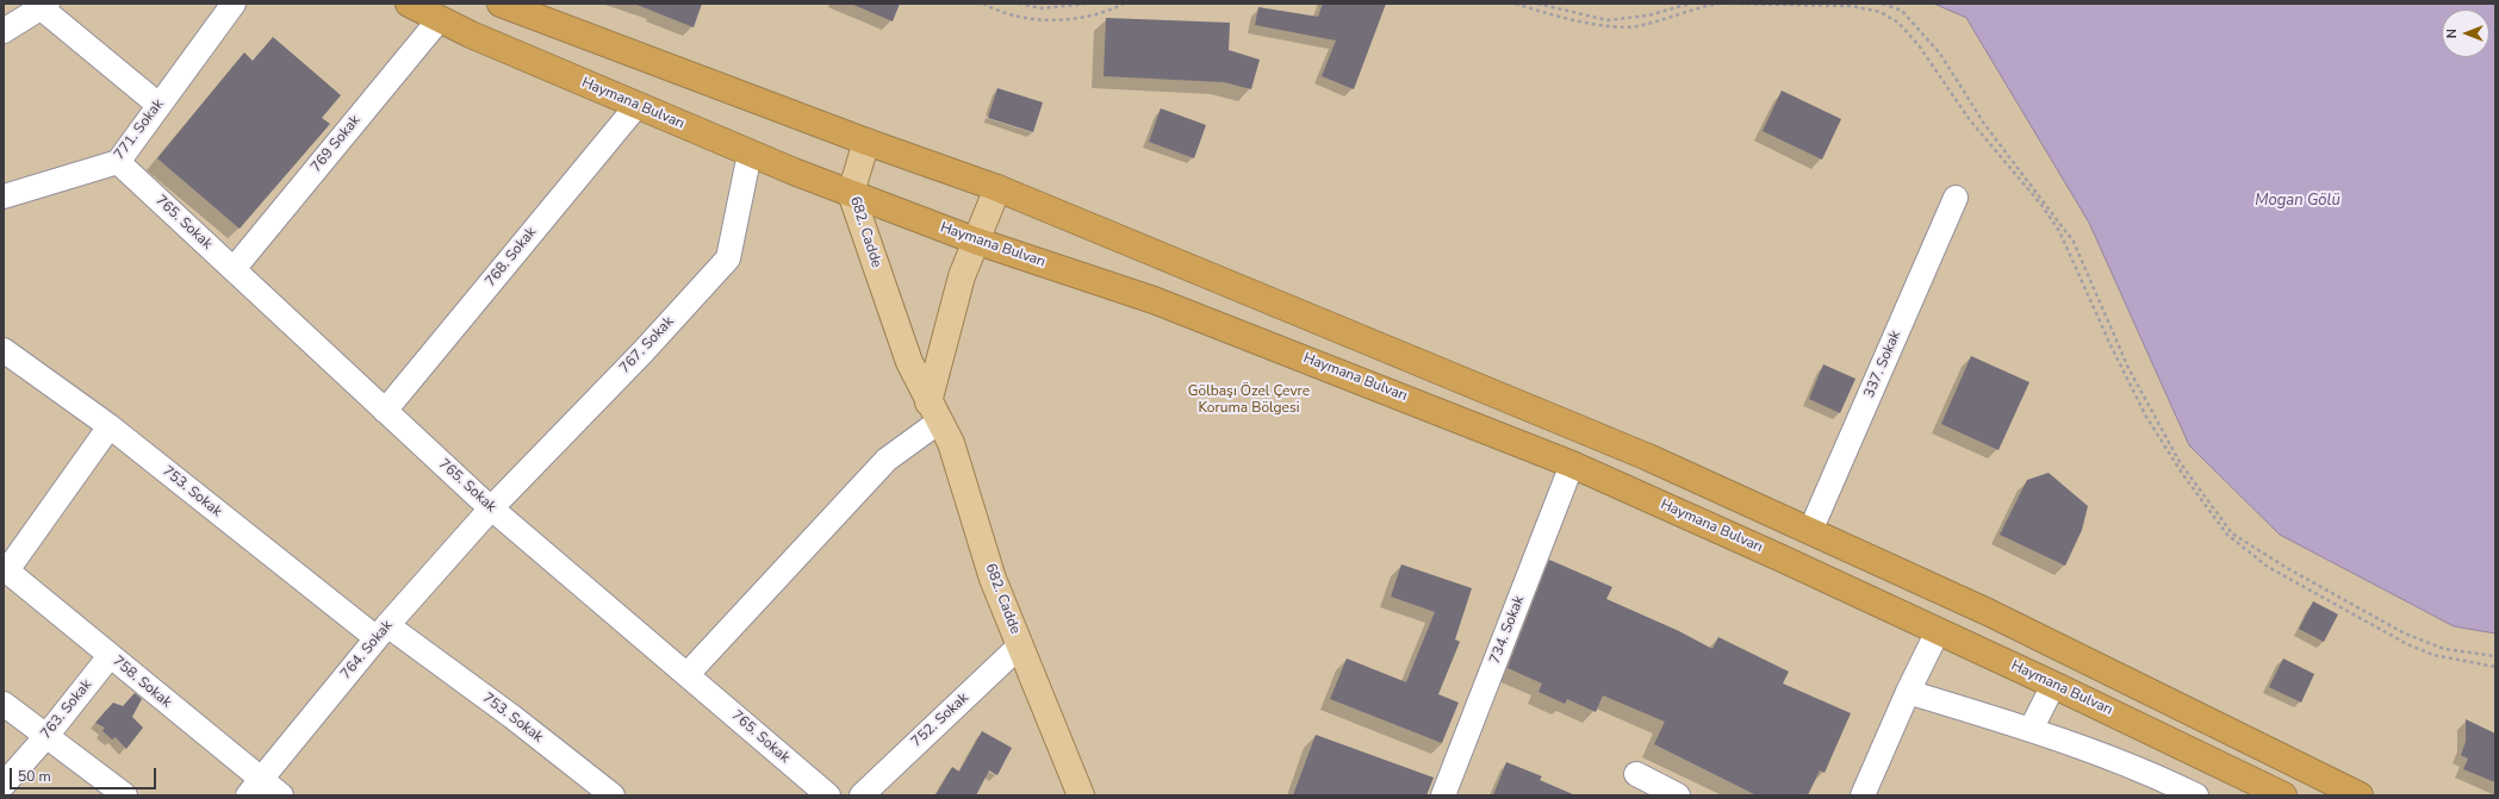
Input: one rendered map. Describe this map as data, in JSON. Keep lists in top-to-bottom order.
{
  "streets": {
    "highway": ["Haymana Bulvarı"],
    "main road": ["682. Cadde"],
    "street": [
      "771. Sokak",
      "769 Sokak",
      "765. Sokak",
      "768. Sokak",
      "767. Sokak",
      "337. Sokak",
      "753. Sokak",
      "734. Sokak",
      "764. Sokak",
      "758. Sokak",
      "763. Sokak",
      "752. Sokak"
    ]
  },
  "crossings": [
    ["Haymana Bulvarı", "769 Sokak"],
    ["Haymana Bulvarı", "682. Cadde"],
    ["Haymana Bulvarı", "768. Sokak"],
    ["Haymana Bulvarı", "767. Sokak"],
    ["Haymana Bulvarı", "734. Sokak"],
    ["771. Sokak", "765. Sokak"],
    ["769 Sokak", "765. Sokak"],
    ["765. Sokak", "768. Sokak"],
    ["765. Sokak", "767. Sokak"],
    ["765. Sokak", "764. Sokak"],
    ["682. Cadde", "752. Sokak"],
    ["767. Sokak", "764. Sokak"],
    ["753. Sokak", "764. Sokak"],
    ["764. Sokak", "758. Sokak"],
    ["758. Sokak", "763. Sokak"]
  ],
  "water": ["Mogan Gölü"],
  "parks": ["Gölbaşı Özel Çevre Koruma Bölgesi"],
  "scale_bar": "50 m",
  "north": "left"
}
